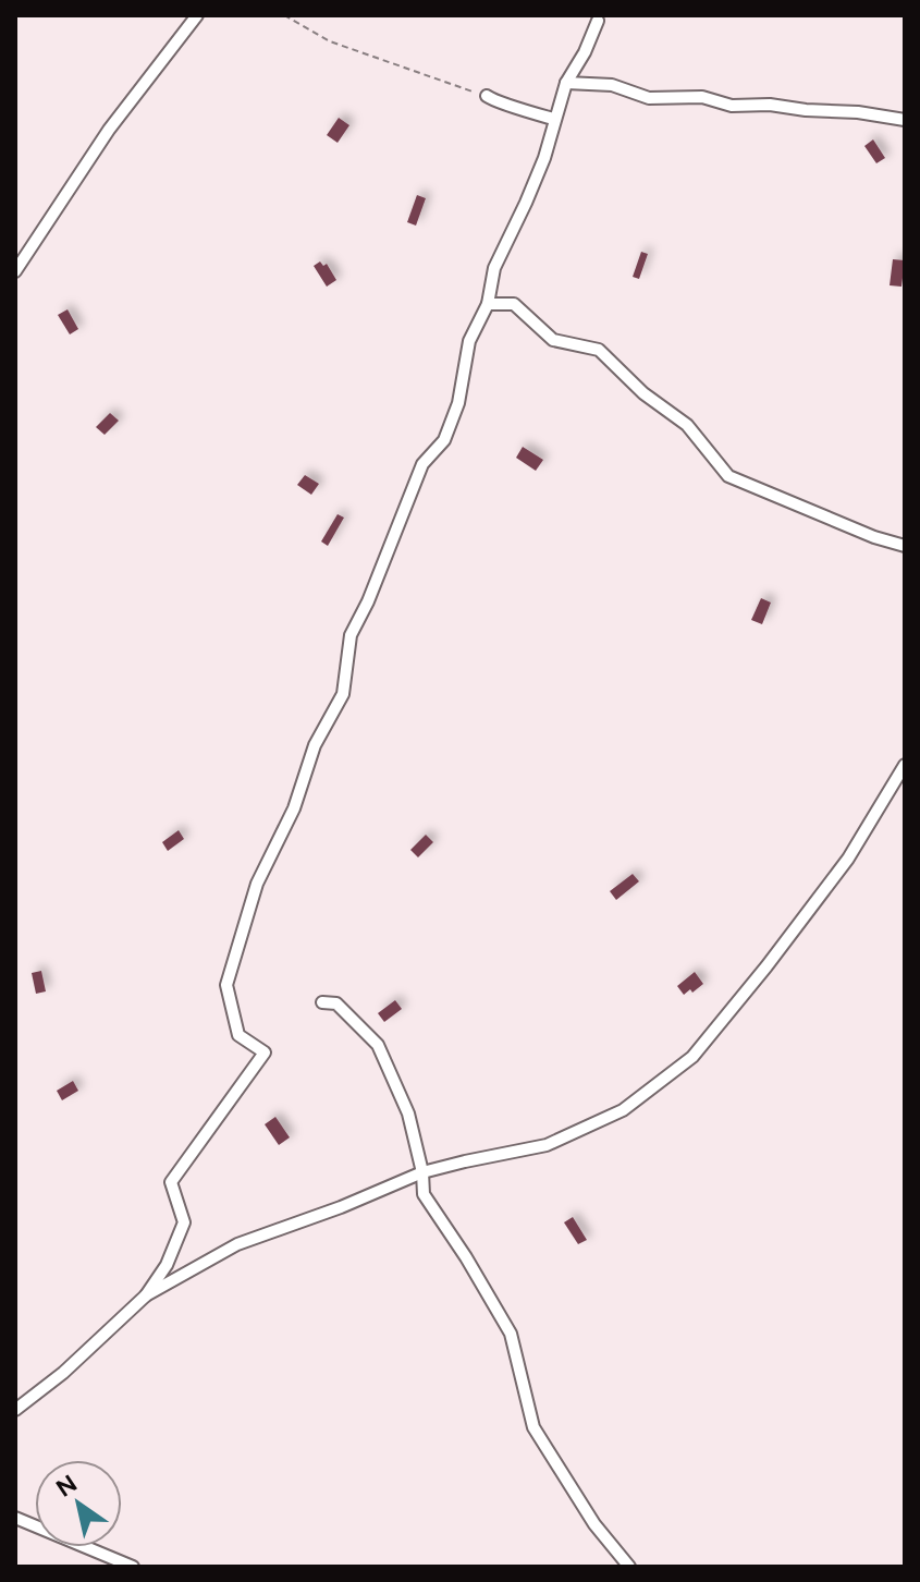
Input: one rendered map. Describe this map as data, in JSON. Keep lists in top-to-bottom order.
{
  "north": "top left"
}
